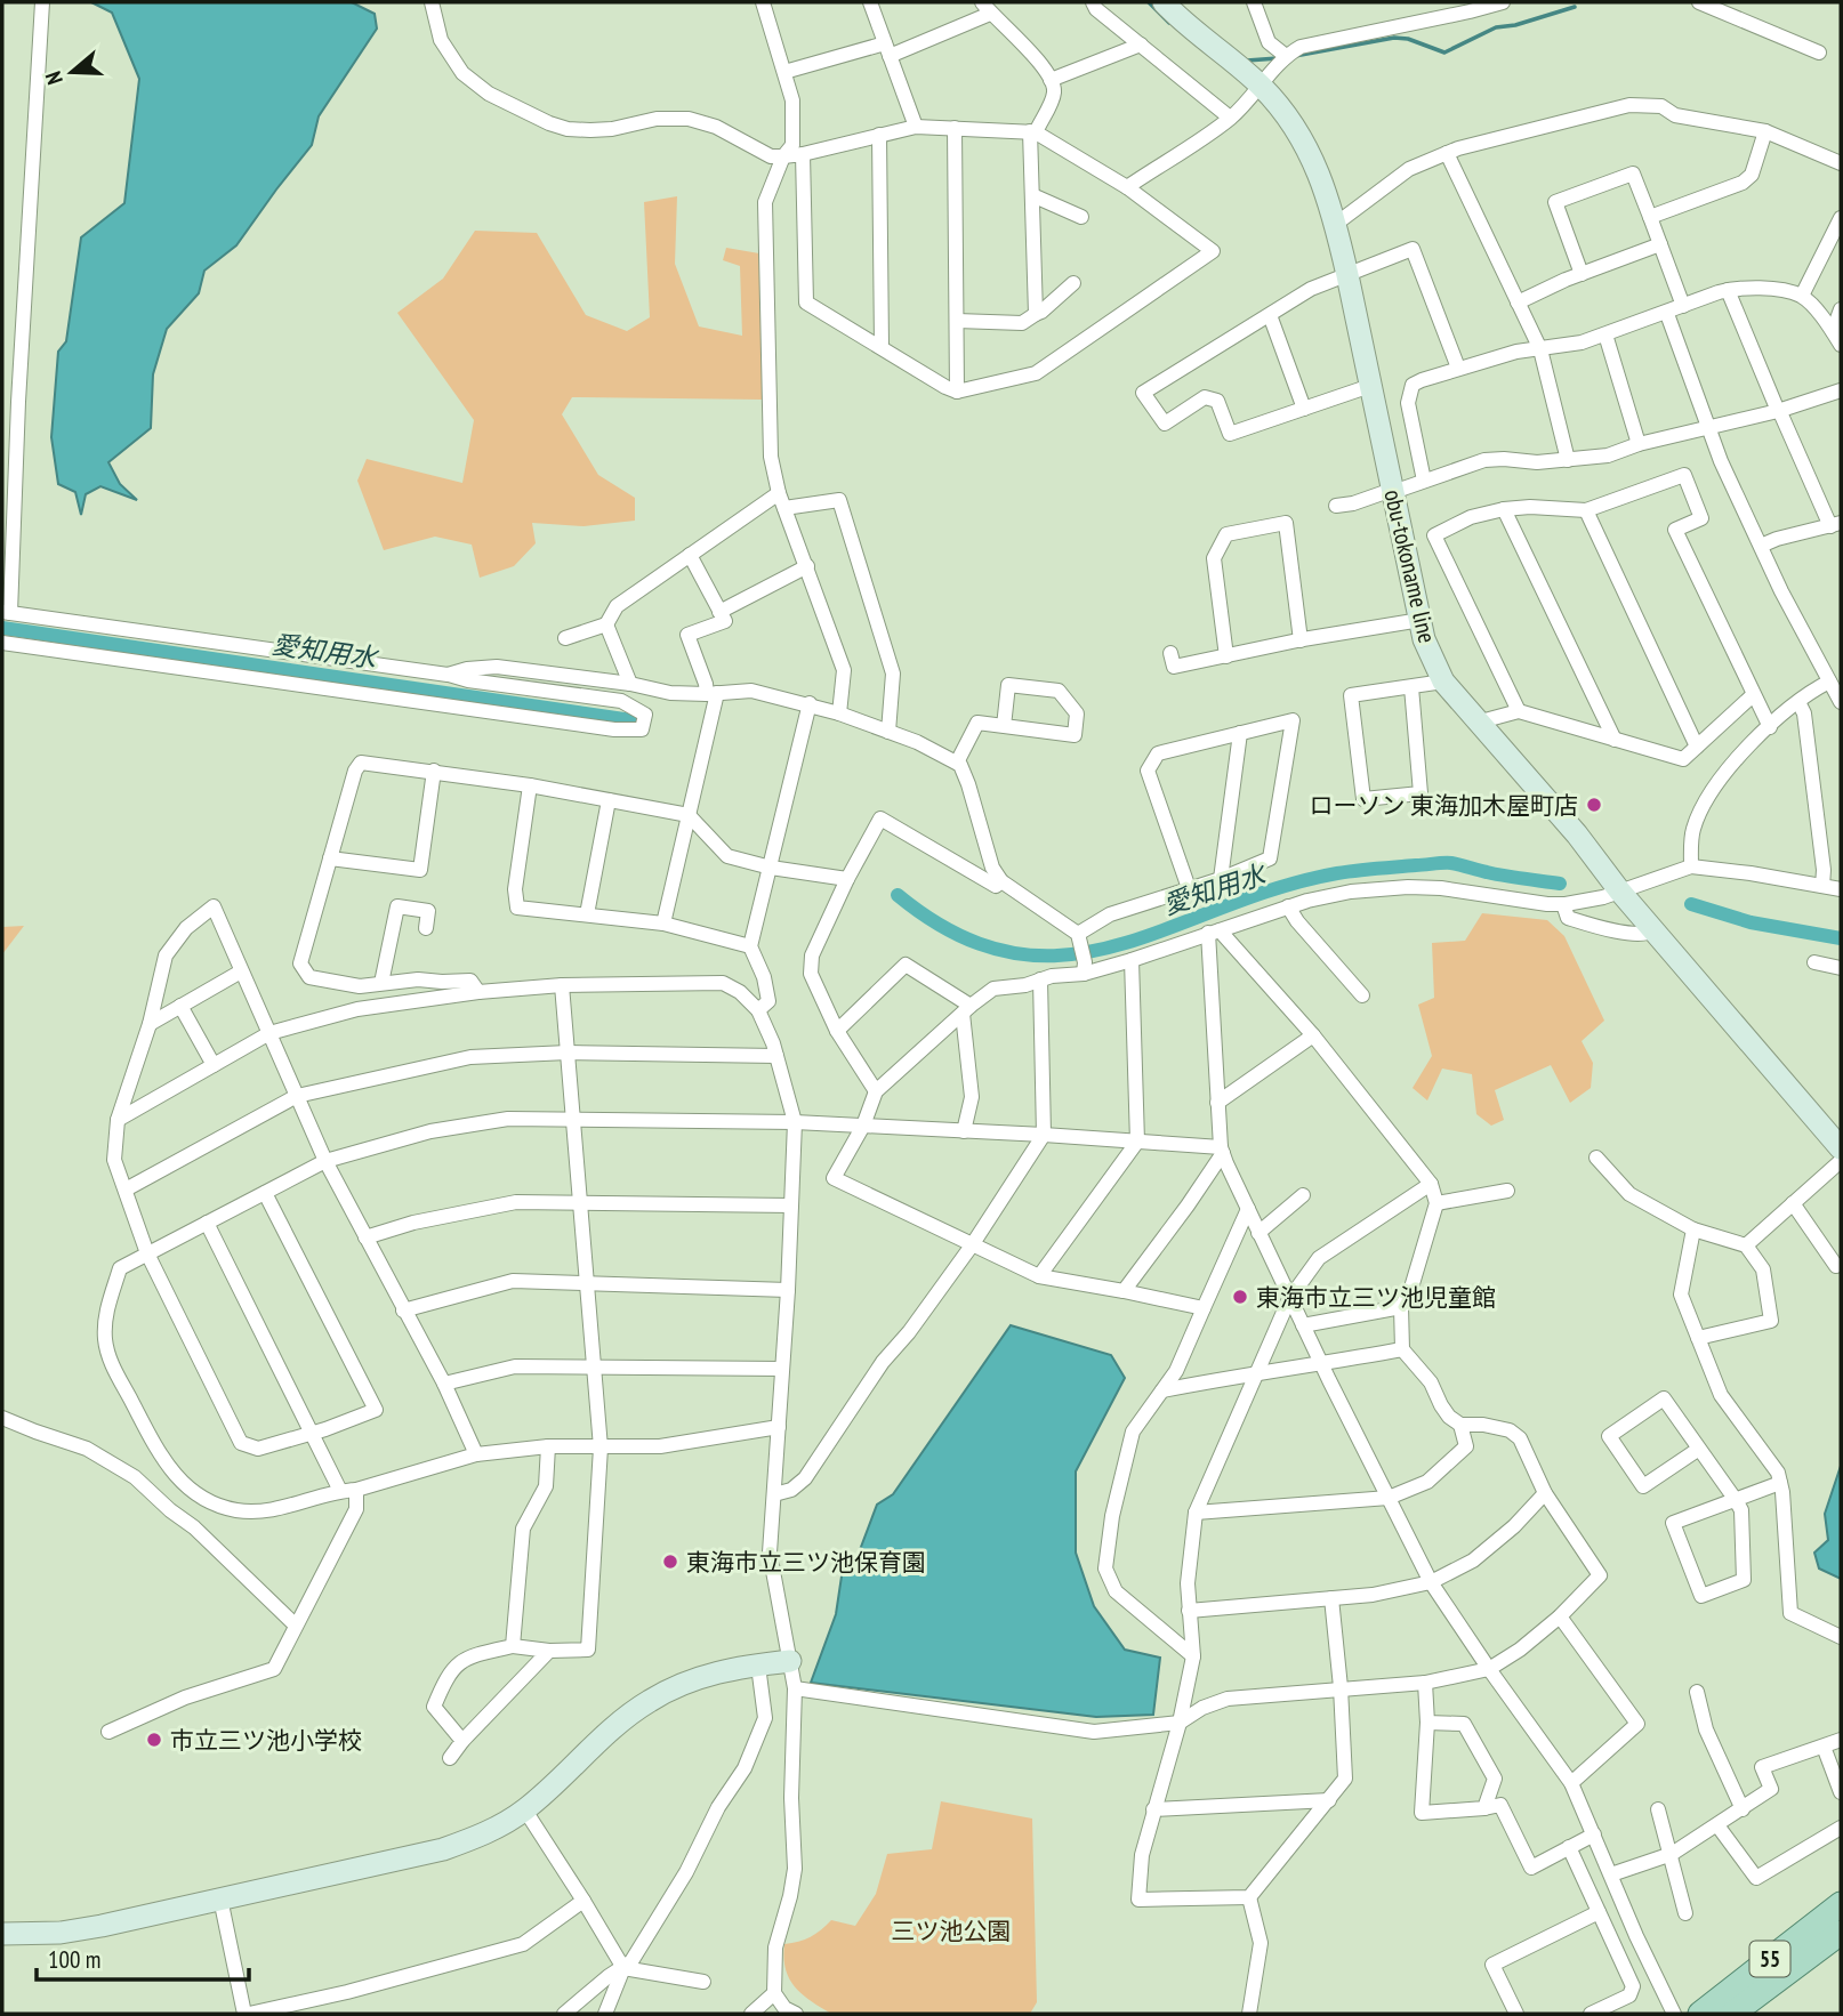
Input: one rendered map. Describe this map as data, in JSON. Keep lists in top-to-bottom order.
{
  "streets": {
    "main road": ["obu-tokoname line", "55"]
  },
  "water": ["愛知用水"],
  "parks": ["三ツ池公園"],
  "places": [
    "ローソン 東海加木屋町店",
    "東海市立三ツ池児童館",
    "東海市立三ツ池保育園",
    "市立三ツ池小学校"
  ],
  "scale_bar": "100 m",
  "north": "left"
}
